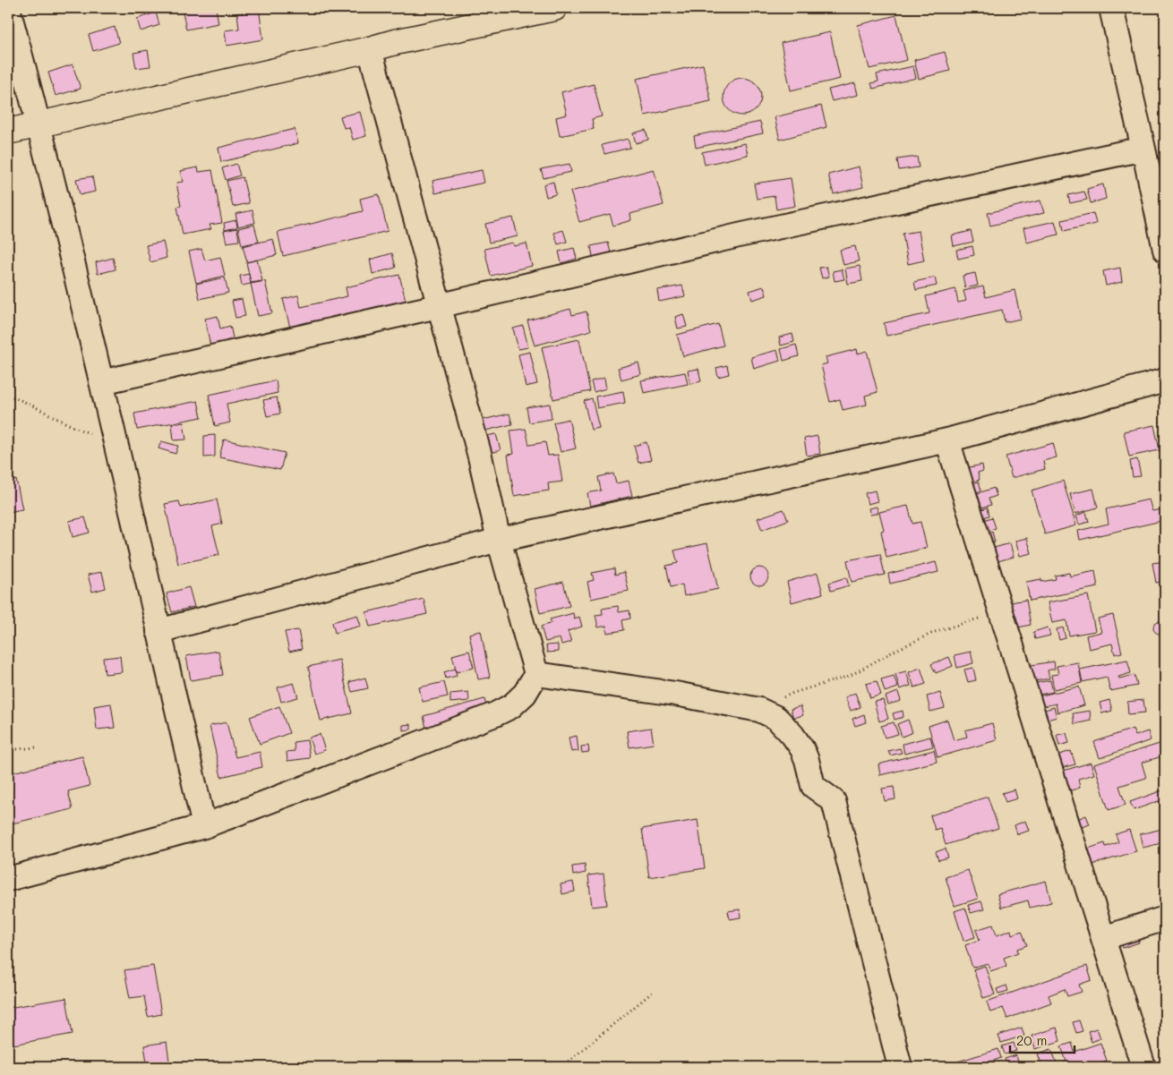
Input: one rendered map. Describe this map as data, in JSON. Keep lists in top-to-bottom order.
{
  "scale_bar": "20 m"
}
